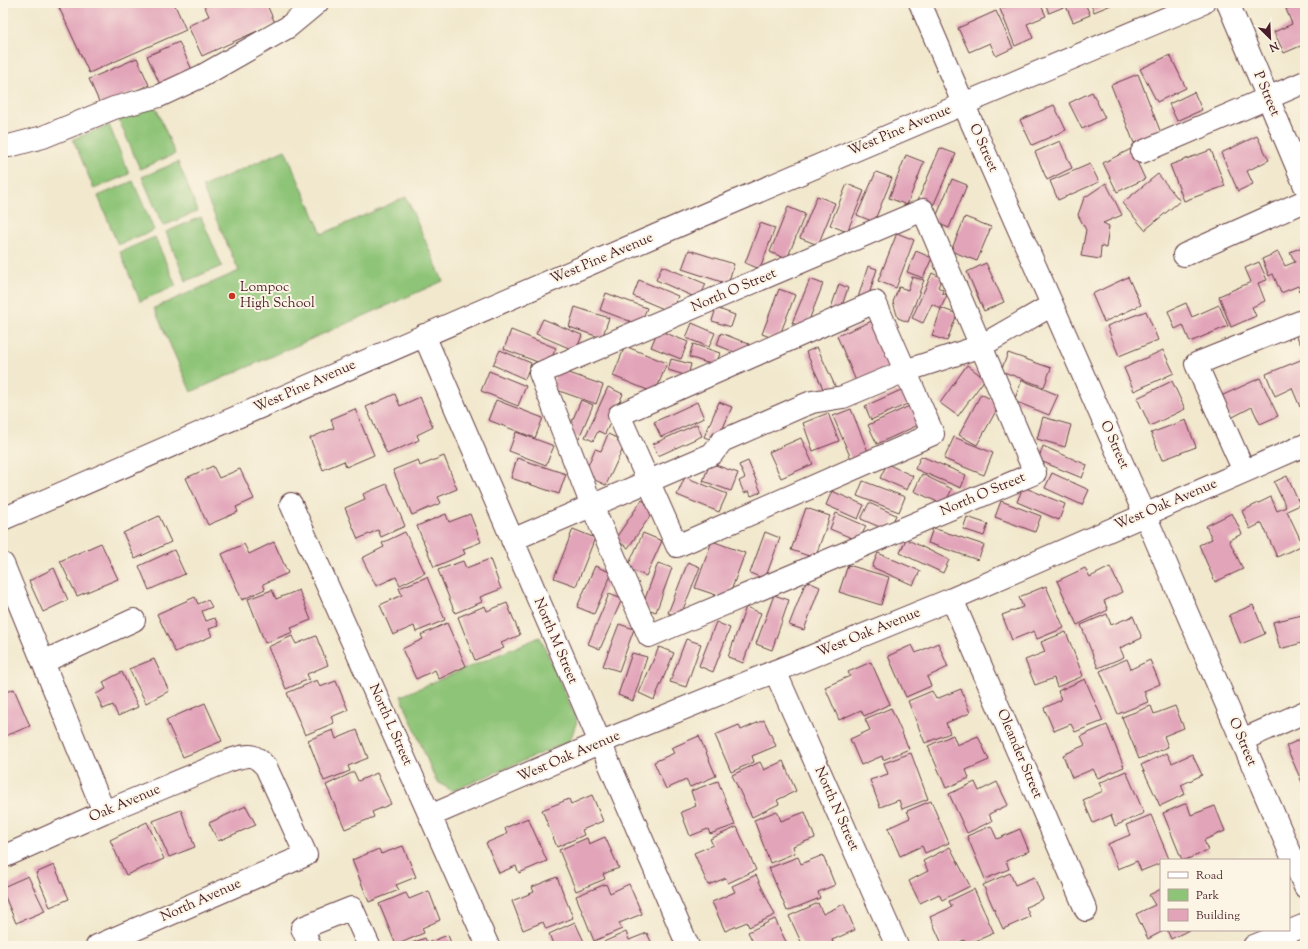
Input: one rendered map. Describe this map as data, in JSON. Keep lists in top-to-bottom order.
{
  "streets": {
    "street": [
      "P Street",
      "West Pine Avenue",
      "O Street",
      "North O Street",
      "West Oak Avenue",
      "North M Street",
      "North L Street",
      "Oleander Street",
      "Oak Avenue",
      "North N Street",
      "North Avenue"
    ]
  },
  "crossings": [
    ["West Pine Avenue", "O Street"],
    ["West Pine Avenue", "North M Street"],
    ["O Street", "West Oak Avenue"],
    ["West Oak Avenue", "North M Street"],
    ["West Oak Avenue", "North L Street"],
    ["West Oak Avenue", "Oleander Street"],
    ["West Oak Avenue", "North N Street"],
    ["Oak Avenue", "North Avenue"]
  ],
  "places": ["Lompoc High School"],
  "legend": ["Road", "Park", "Building"],
  "north": "bottom right"
}
